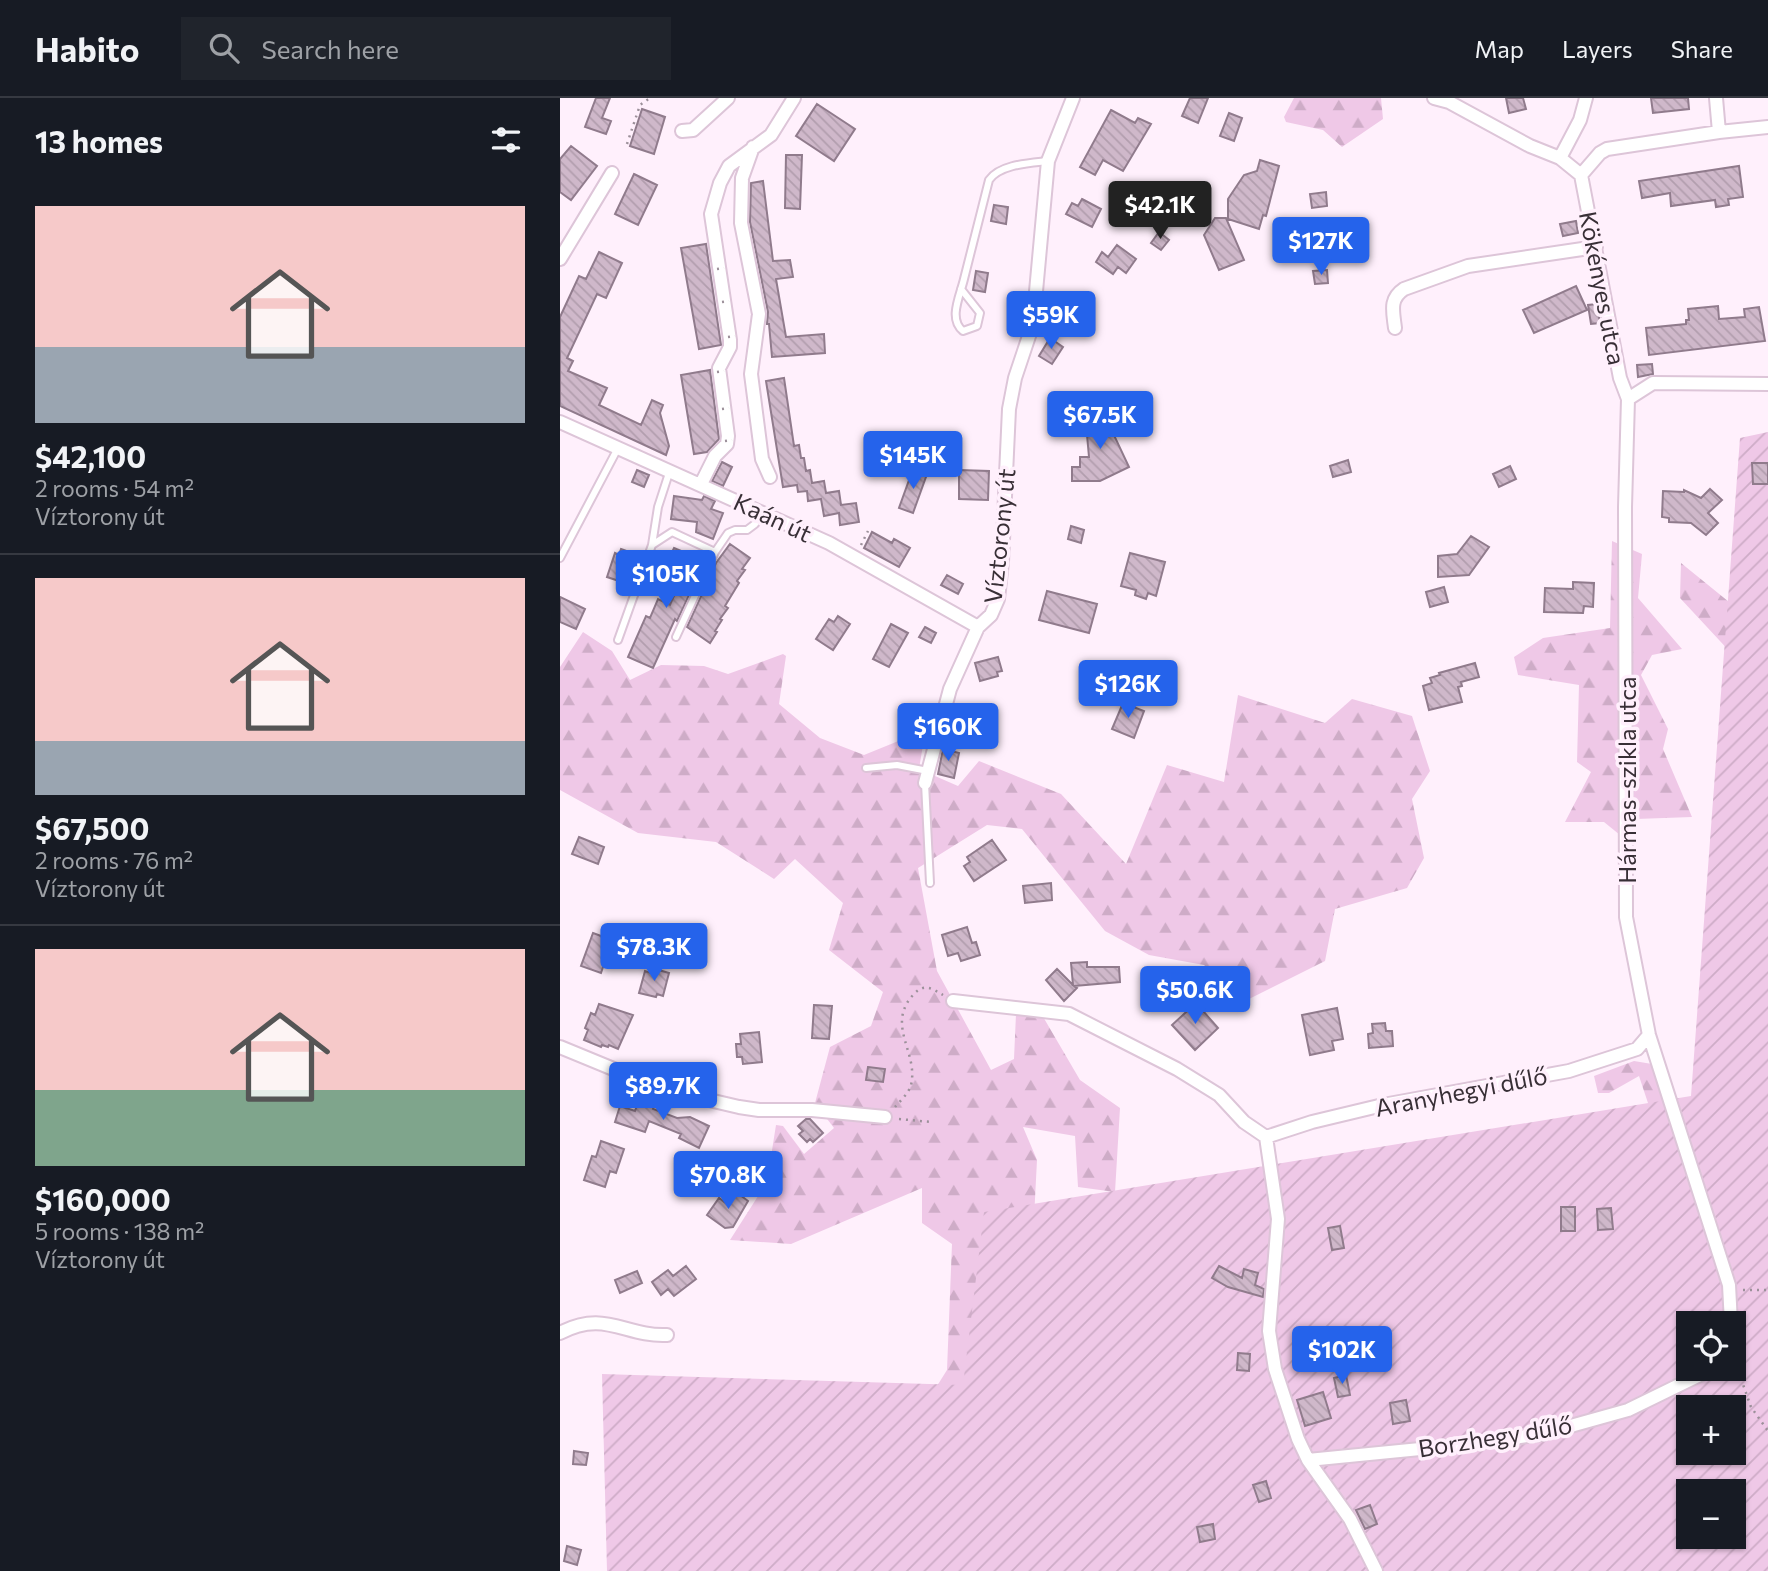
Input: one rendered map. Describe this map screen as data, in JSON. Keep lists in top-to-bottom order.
{
  "streets": {
    "street": [
      "Kökényes utca",
      "Kaán út",
      "Víztorony út",
      "Hármas-szikla utca",
      "Aranyhegyi dűlő",
      "Borzhegy dűlő"
    ]
  },
  "crossings": [
    ["Kökényes utca", "Hármas-szikla utca"],
    ["Kaán út", "Víztorony út"],
    ["Hármas-szikla utca", "Aranyhegyi dűlő"]
  ],
  "page": {
    "header": "Habito",
    "search": "Search here",
    "nav": ["Map", "Layers", "Share"],
    "heading": "13 homes",
    "price": [
      "$42.1K",
      "$127K",
      "$59K",
      "$67.5K",
      "$145K",
      "$105K",
      "$126K",
      "$160K",
      "$78.3K",
      "$50.6K",
      "$89.7K",
      "$70.8K",
      "$102K"
    ],
    "list": [
      {
        "name": "$42,100",
        "note": "2 rooms · 54 m² · Víztorony út"
      },
      {
        "name": "$67,500",
        "note": "2 rooms · 76 m² · Víztorony út"
      },
      {
        "name": "$160,000",
        "note": "5 rooms · 138 m² · Víztorony út"
      }
    ],
    "map_buttons": ["+", "−"]
  }
}
